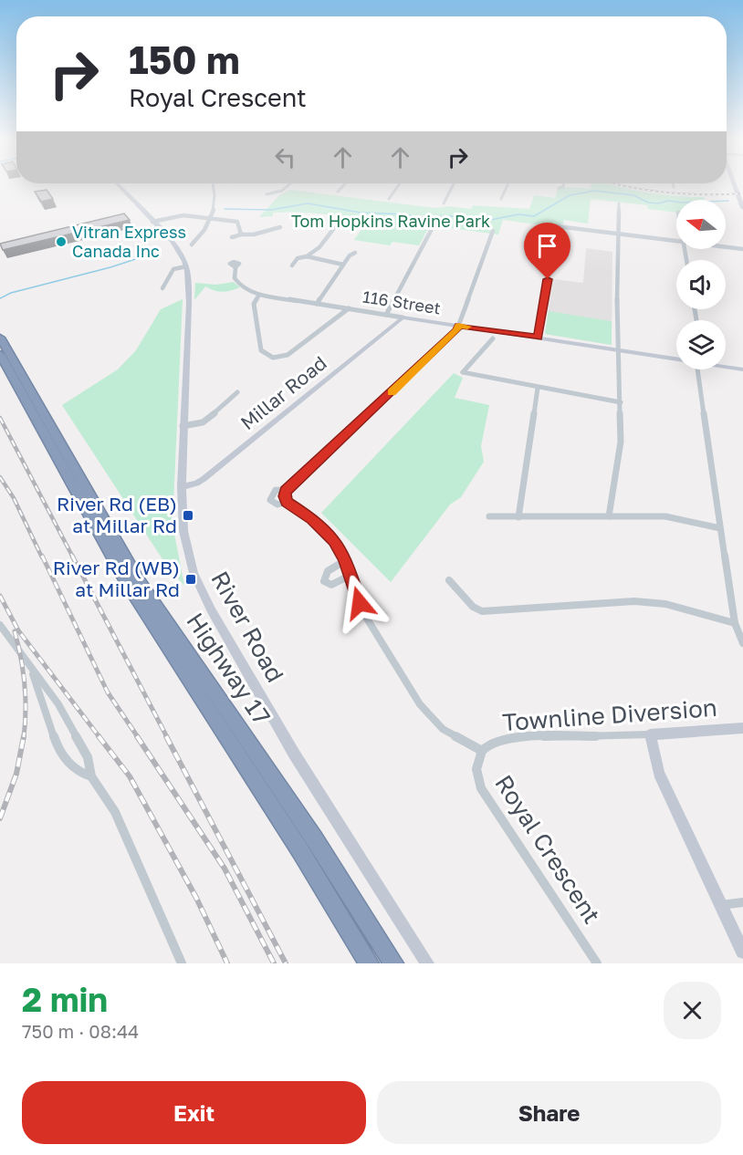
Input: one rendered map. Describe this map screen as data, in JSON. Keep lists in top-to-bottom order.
{
  "streets": {
    "highway": ["Highway 17"],
    "street": [
      "116 Street",
      "Millar Road",
      "River Road",
      "Townline Diversion",
      "Royal Crescent"
    ]
  },
  "crossings": [
    ["116 Street", "Millar Road"],
    ["Millar Road", "River Road"],
    ["Townline Diversion", "Royal Crescent"]
  ],
  "parks": ["Tom Hopkins Ravine Park"],
  "places": {
    "other": ["Vitran Express Canada Inc"],
    "transit": ["River Rd (EB) at Millar Rd", "River Rd (WB) at Millar Rd"]
  },
  "north": "left",
  "page": {
    "turn": ["150 m", "Royal Crescent"],
    "heading": ["2 min", "750 m · 08:44"],
    "buttons": ["Exit", "Share"]
  }
}
